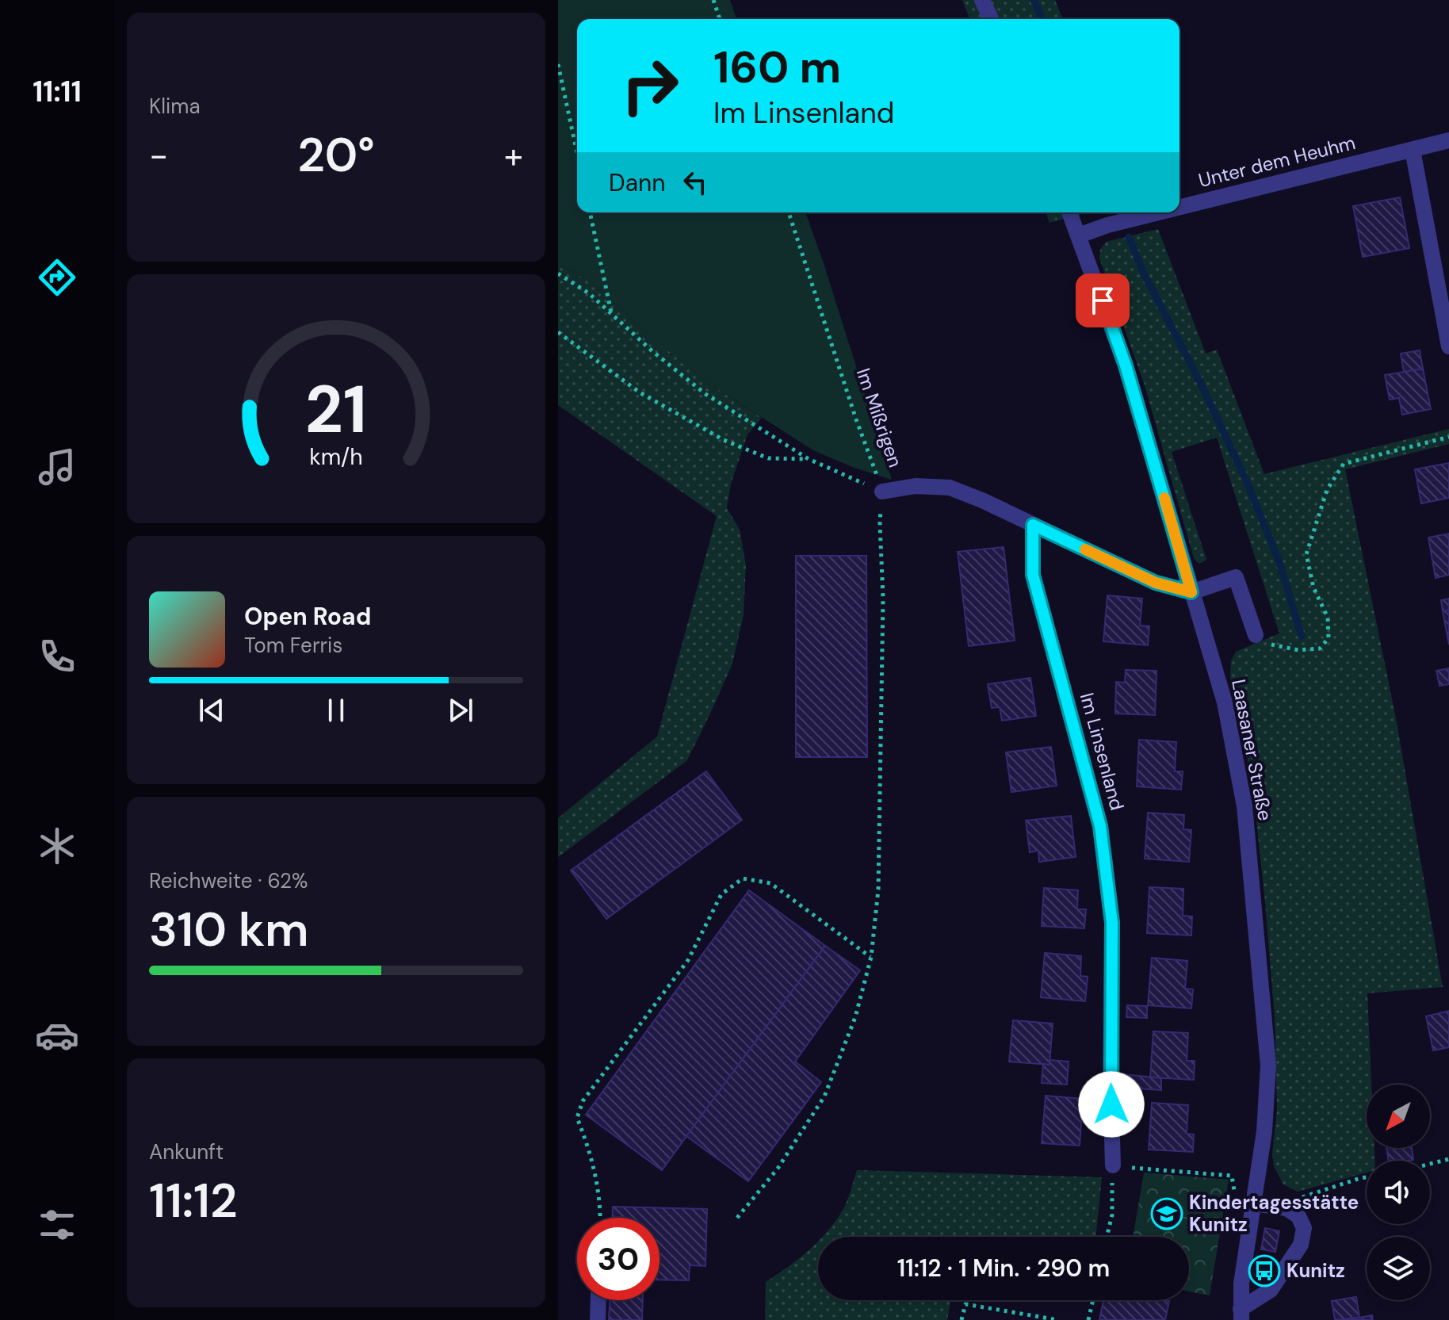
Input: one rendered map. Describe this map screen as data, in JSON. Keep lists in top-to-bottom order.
{
  "streets": {
    "street": [
      "Unter dem Heuhm",
      "Im Mißrigen",
      "Laasaner Straße",
      "Im Linsenland"
    ]
  },
  "crossings": [
    ["Unter dem Heuhm", "Laasaner Straße"],
    ["Im Mißrigen", "Im Linsenland"]
  ],
  "places": {
    "school or university": ["Kindertagesstätte Kunitz"],
    "bus stop": ["Kunitz"]
  },
  "north": "bottom left",
  "page": {
    "tabs": "11:11",
    "tile": [
      "Klima",
      ["Reichweite · 62%", "310 km"],
      ["Ankunft", "11:12"]
    ],
    "turn": ["160 m", "Im Linsenland"],
    "heat": ["−", "20°", "+"],
    "then": "Dann",
    "song": ["Open Road", "Tom Ferris"],
    "limit": "30",
    "trip": "11:12 · 1 Min. · 290 m",
    "gauge": ["21", "km/h"]
  }
}
